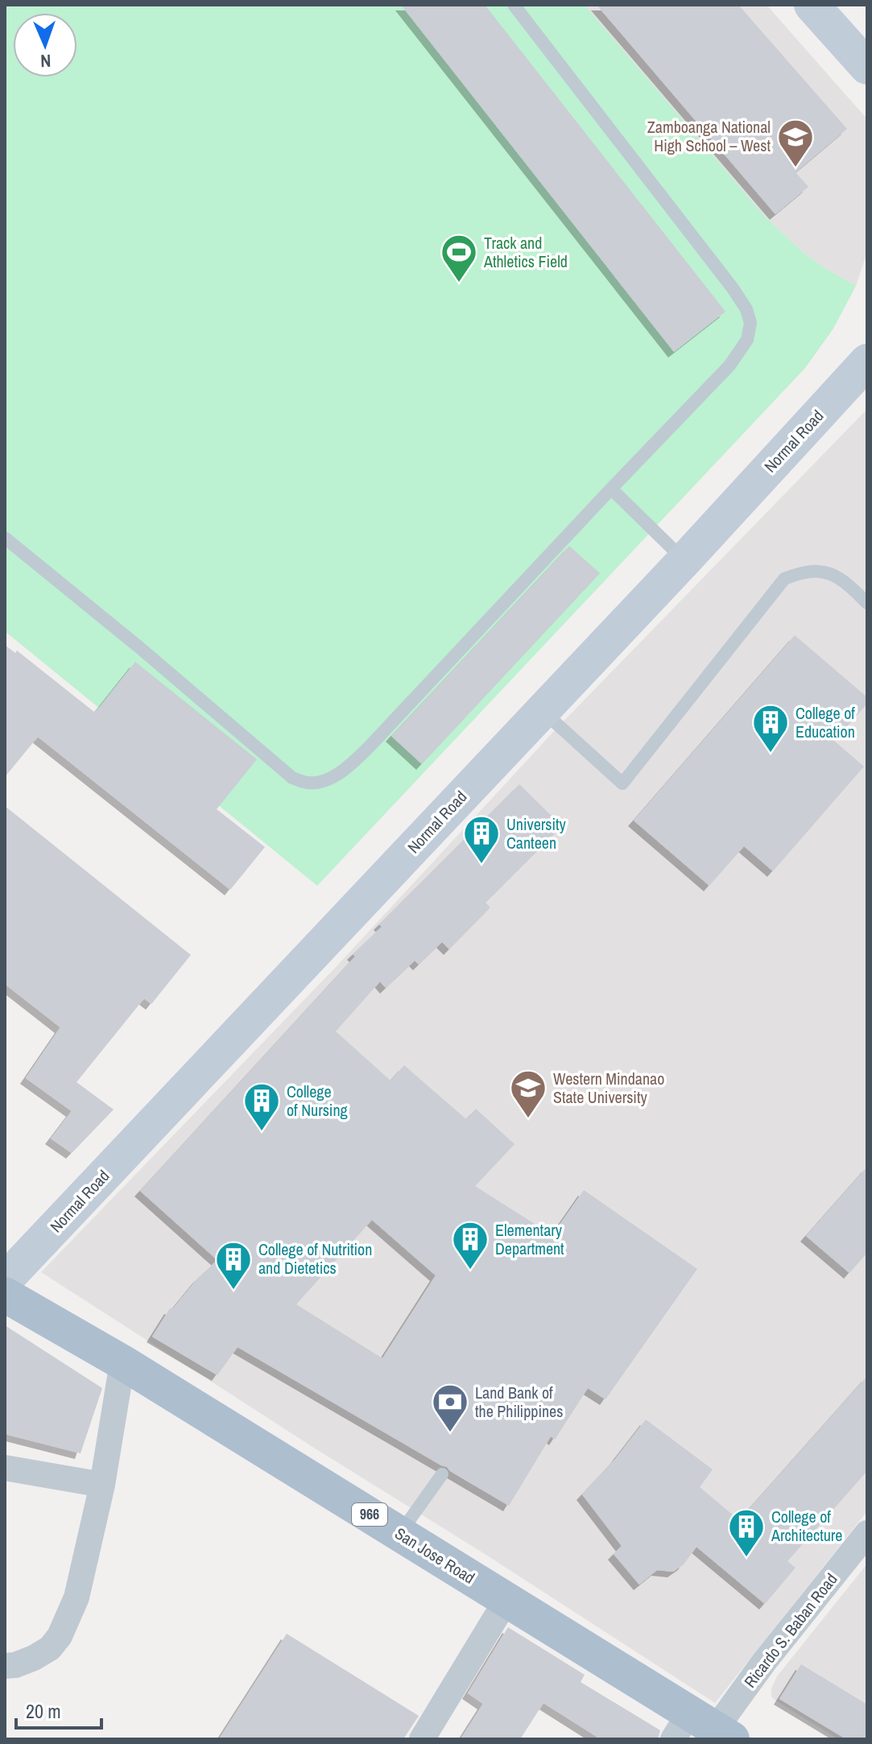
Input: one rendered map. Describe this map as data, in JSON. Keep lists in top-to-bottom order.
{
  "streets": {
    "main road": ["966", "San Jose Road"],
    "street": ["Normal Road", "Ricardo S. Baban Road"]
  },
  "crossings": [
    ["San Jose Road", "Ricardo S. Baban Road"]
  ],
  "places": {
    "school or university": ["Zamboanga National High School – West", "Western Mindanao State University"],
    "sports": ["Track and Athletics Field"],
    "building": [
      "College of Education",
      "University Canteen",
      "College of Nursing",
      "Elementary Department",
      "College of Nutrition and Dietetics",
      "College of Architecture"
    ],
    "bank": ["Land Bank of the Philippines"]
  },
  "scale_bar": "20 m",
  "north": "bottom"
}
